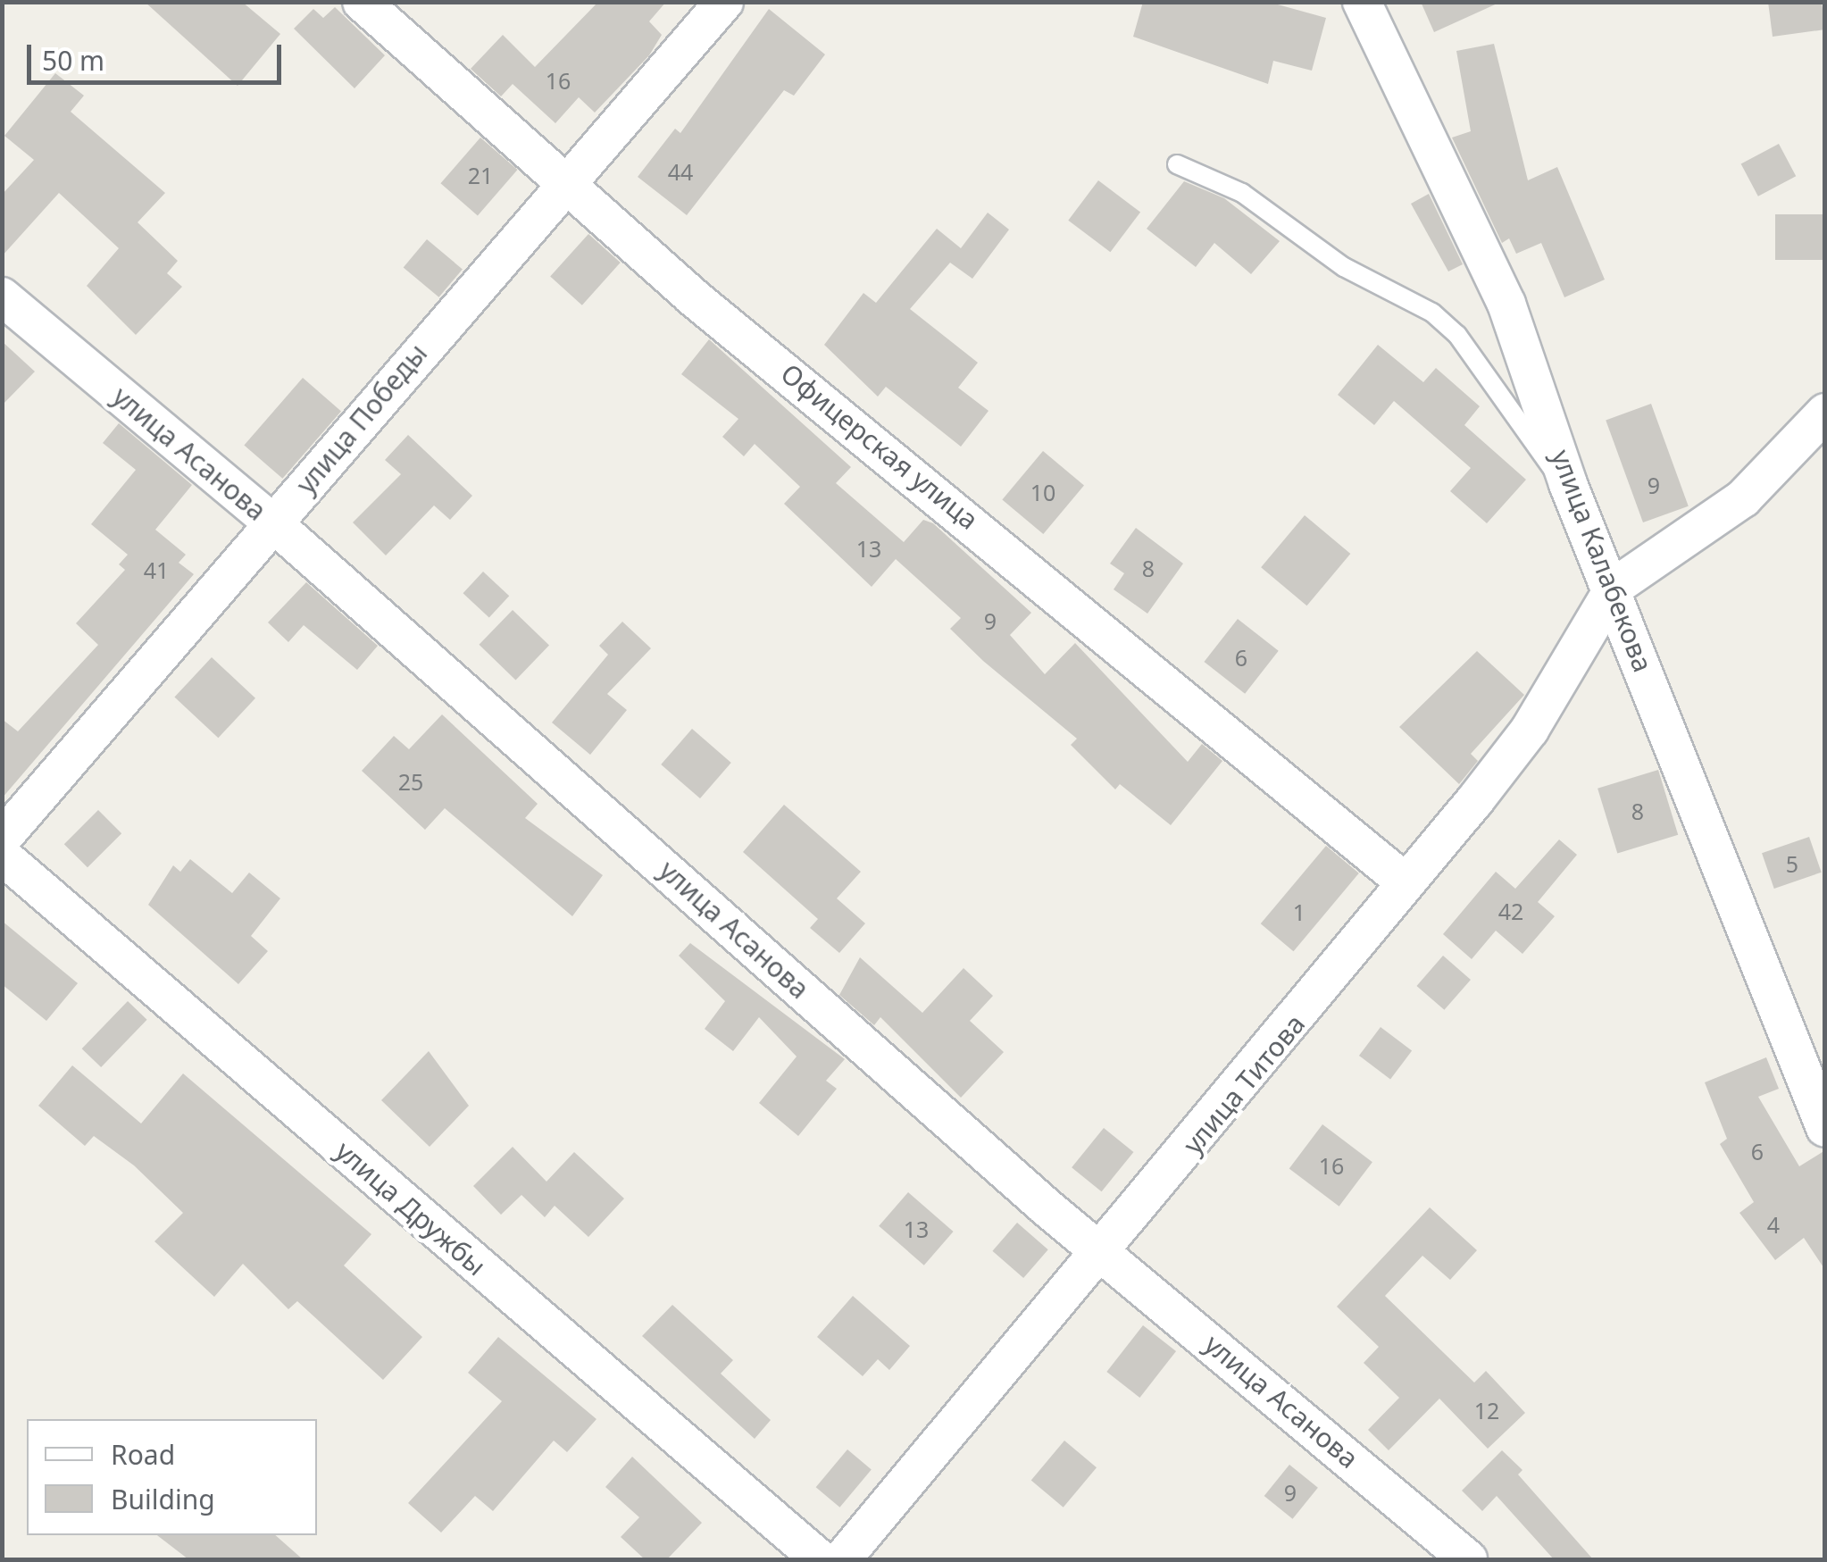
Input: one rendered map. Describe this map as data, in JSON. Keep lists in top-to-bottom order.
{
  "streets": {
    "street": [
      "улица Победы",
      "Офицерская улица",
      "улица Асанова",
      "улица Калабекова",
      "улица Титова",
      "улица Дружбы"
    ]
  },
  "crossings": [
    ["улица Победы", "Офицерская улица"],
    ["улица Победы", "улица Асанова"],
    ["Офицерская улица", "улица Титова"],
    ["улица Асанова", "улица Титова"],
    ["улица Калабекова", "улица Титова"]
  ],
  "house_numbers": [
    "16",
    "44",
    "21",
    "9",
    "10",
    "13",
    "8",
    "41",
    "9",
    "6",
    "25",
    "8",
    "5",
    "42",
    "1",
    "6",
    "16",
    "4",
    "13",
    "12",
    "9"
  ],
  "legend": ["Road", "Building"],
  "scale_bar": "50 m"
}
